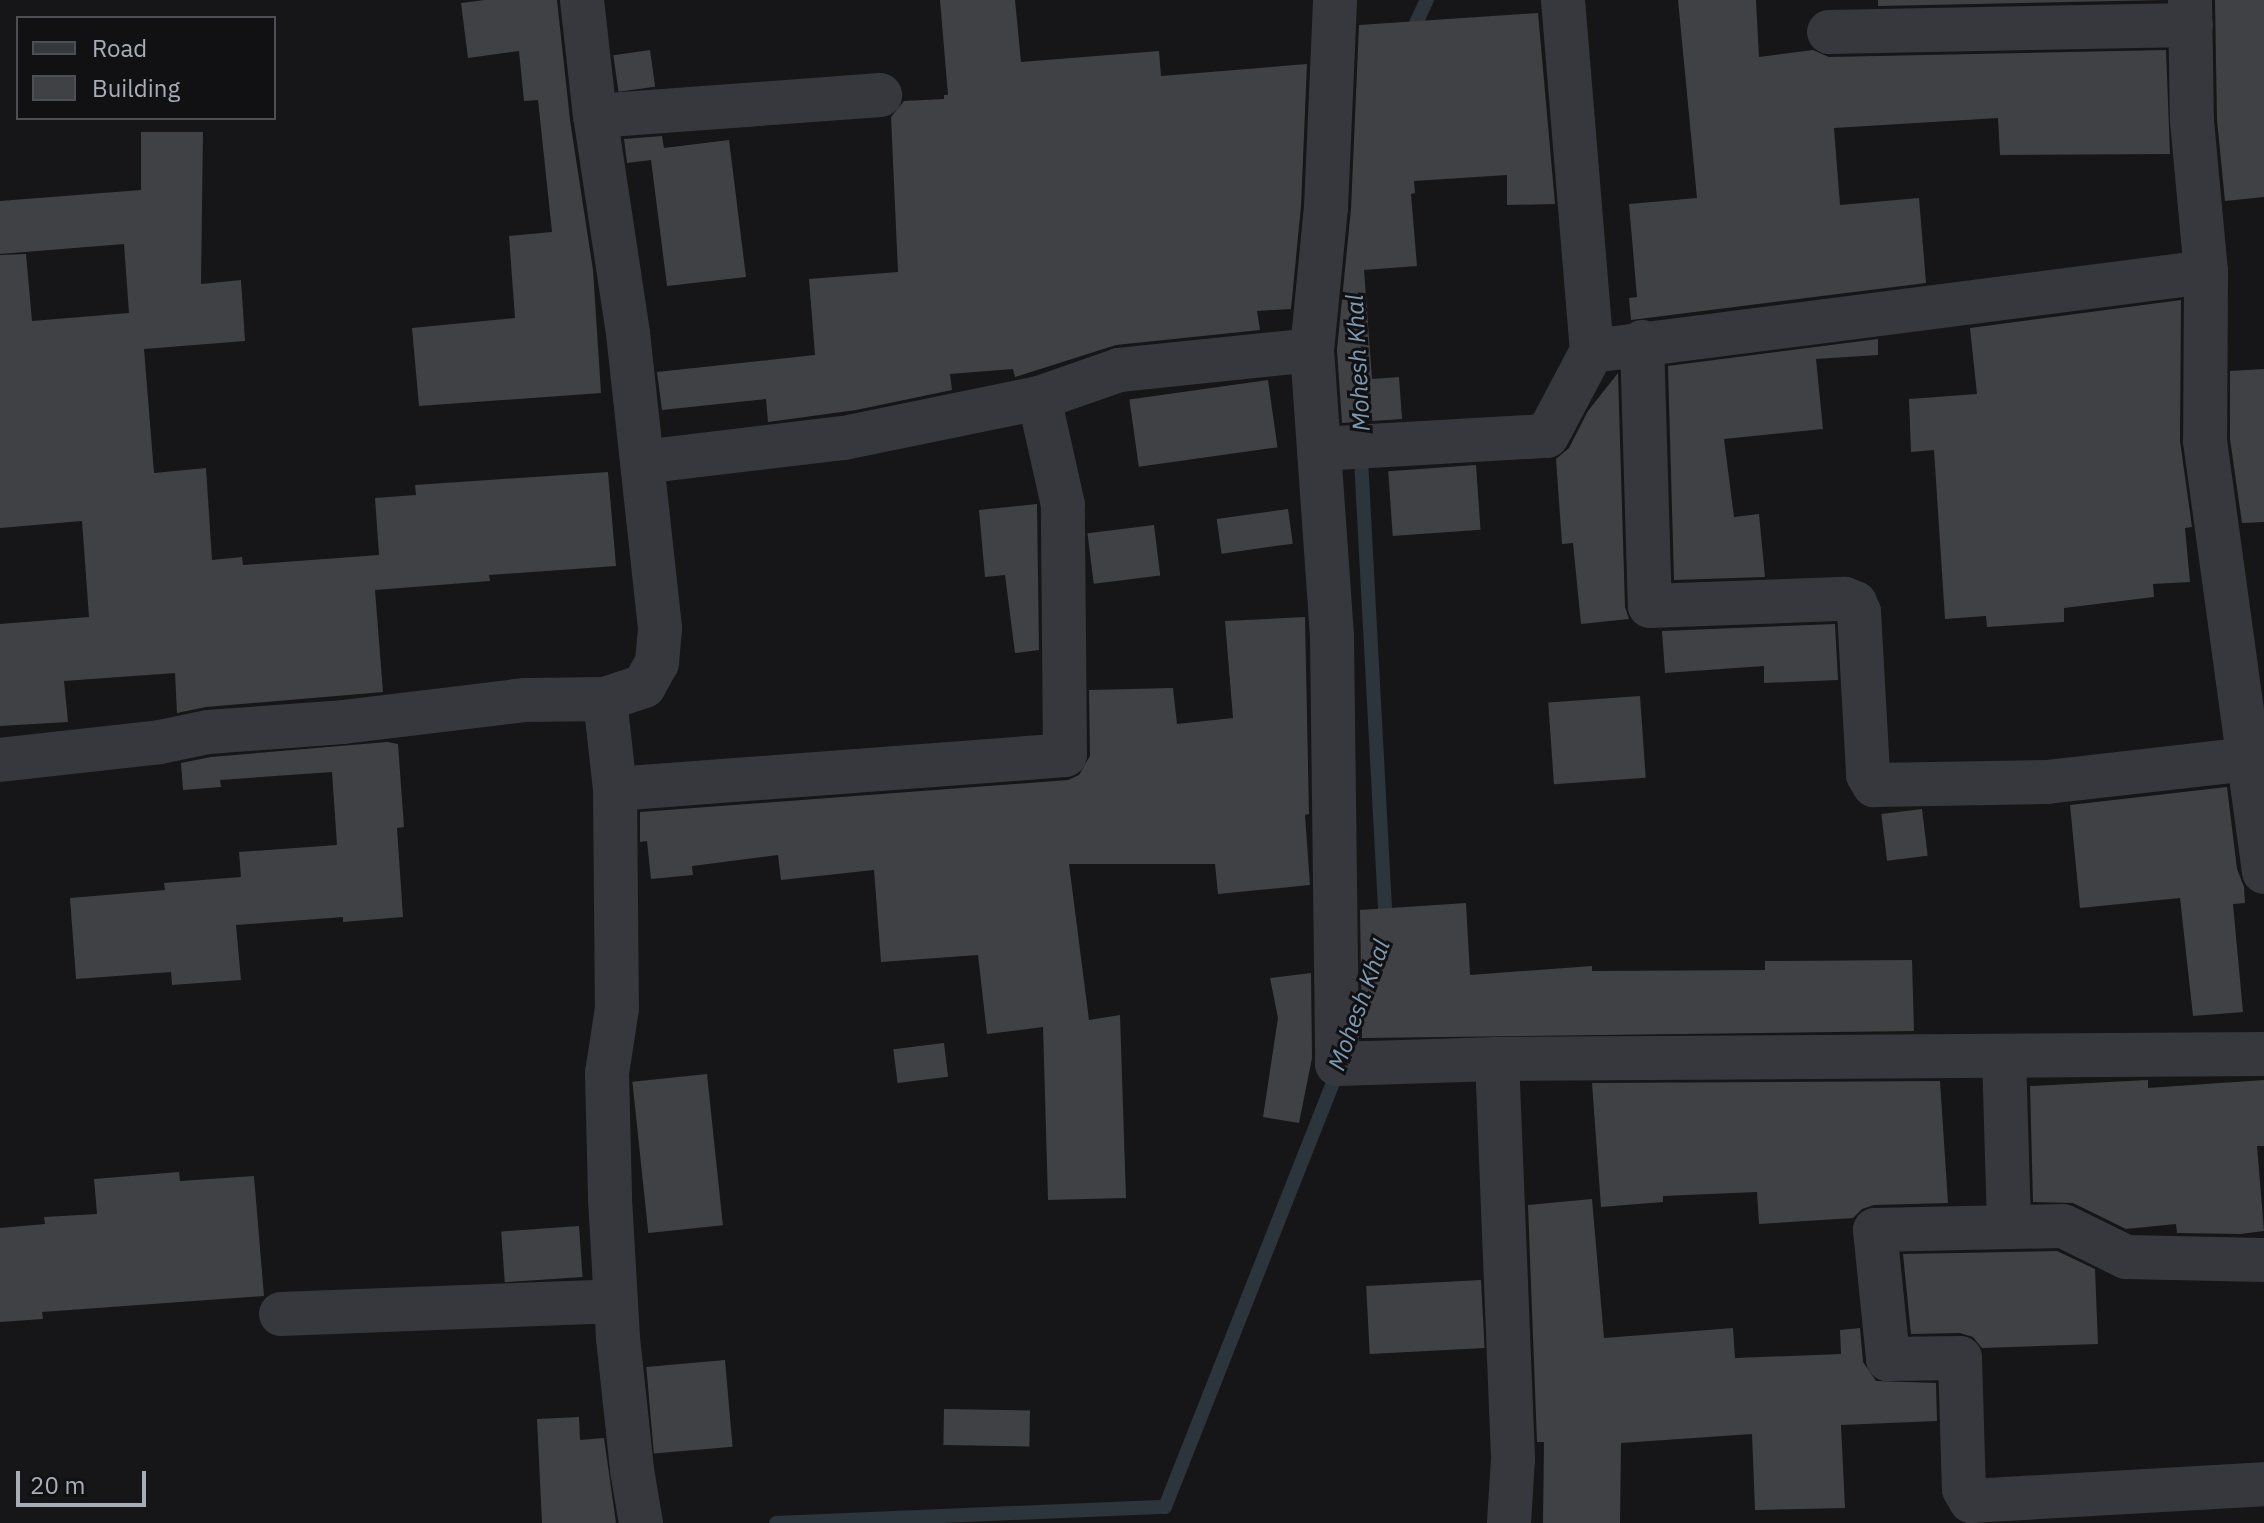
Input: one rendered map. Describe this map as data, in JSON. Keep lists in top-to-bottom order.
{
  "water": ["Mohesh Khal"],
  "legend": ["Road", "Building"],
  "scale_bar": "20 m"
}
